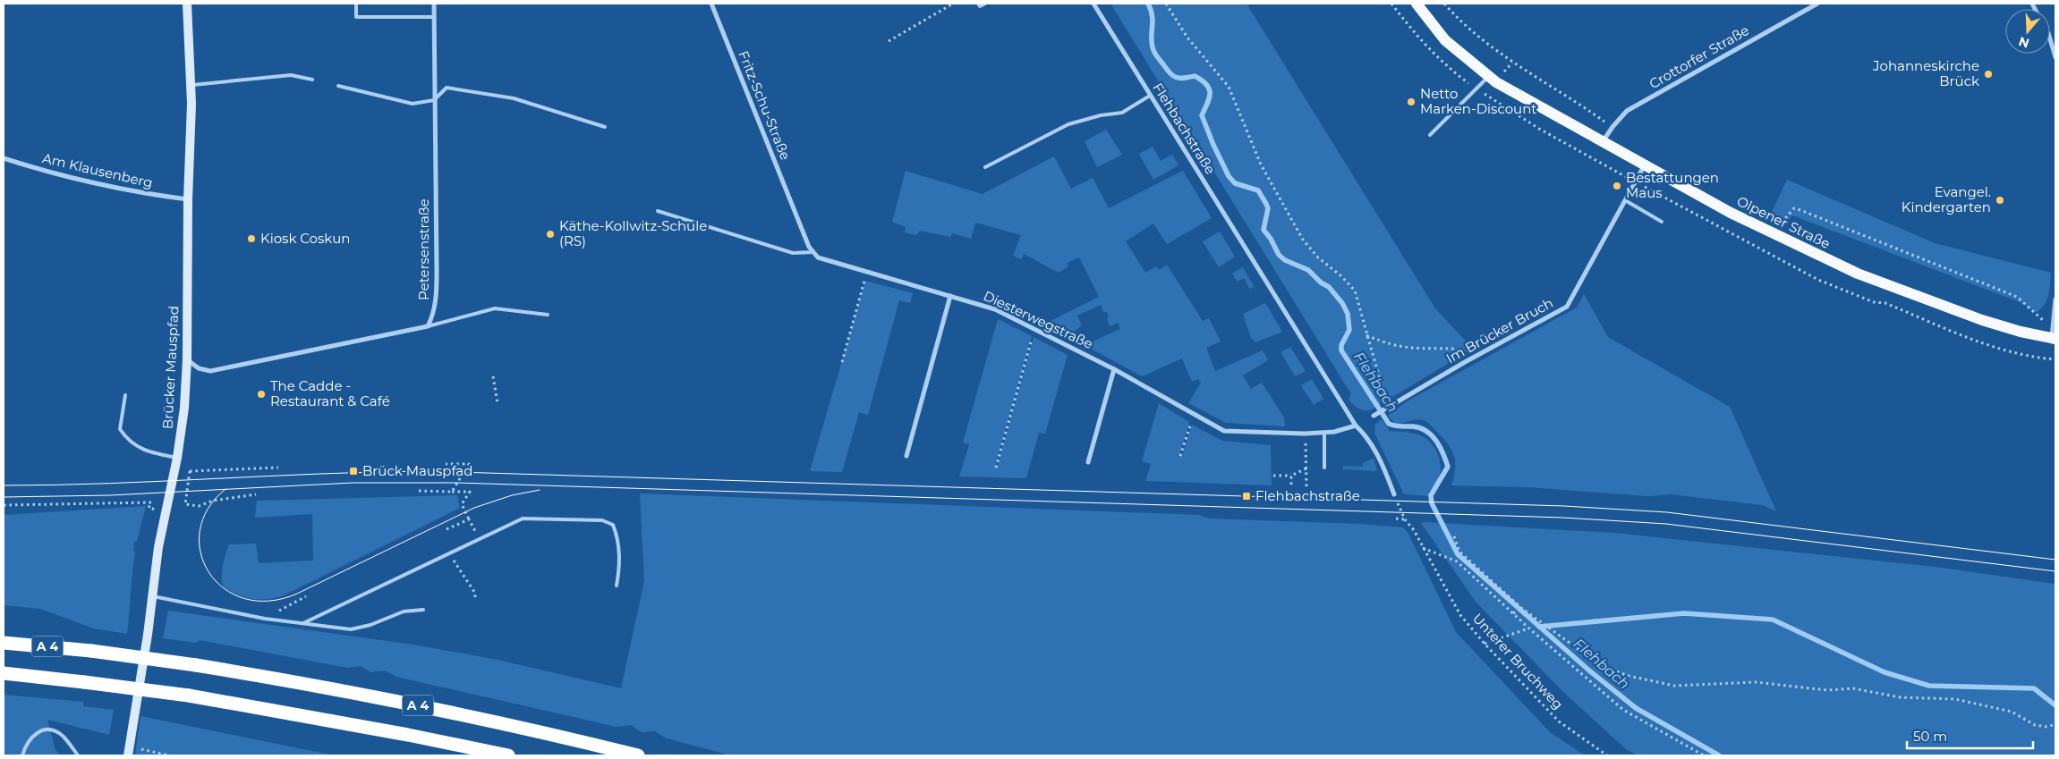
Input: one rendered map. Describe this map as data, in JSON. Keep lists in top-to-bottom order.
{
  "streets": {
    "highway": ["A 4"],
    "main road": ["Olpener Straße", "Brücker Mauspfad"],
    "street": [
      "Crottorfer Straße",
      "Fritz-Schu-Straße",
      "Flehbachstraße",
      "Am Klausenberg",
      "Petersenstraße",
      "Diesterwegstraße",
      "Im Brücker Bruch"
    ],
    "path": ["Unterer Bruchweg"]
  },
  "crossings": [
    ["Crottorfer Straße", "Olpener Straße"],
    ["Fritz-Schu-Straße", "Diesterwegstraße"],
    ["Flehbachstraße", "Diesterwegstraße"],
    ["Flehbachstraße", "Unterer Bruchweg"],
    ["Am Klausenberg", "Brücker Mauspfad"],
    ["Olpener Straße", "Im Brücker Bruch"]
  ],
  "water": ["Flehbach"],
  "places": {
    "other": [
      "Johanneskirche Brück",
      "Netto Marken-Discount",
      "Bestattungen Maus",
      "Evangel. Kindergarten",
      "Käthe-Kollwitz-Schule (RS)",
      "Kiosk Coskun",
      "The Cadde - Restaurant & Café"
    ],
    "transit": ["Brück Mauspfad", "Flehbachstraße"]
  },
  "scale_bar": "50 m",
  "north": "bottom"
}
